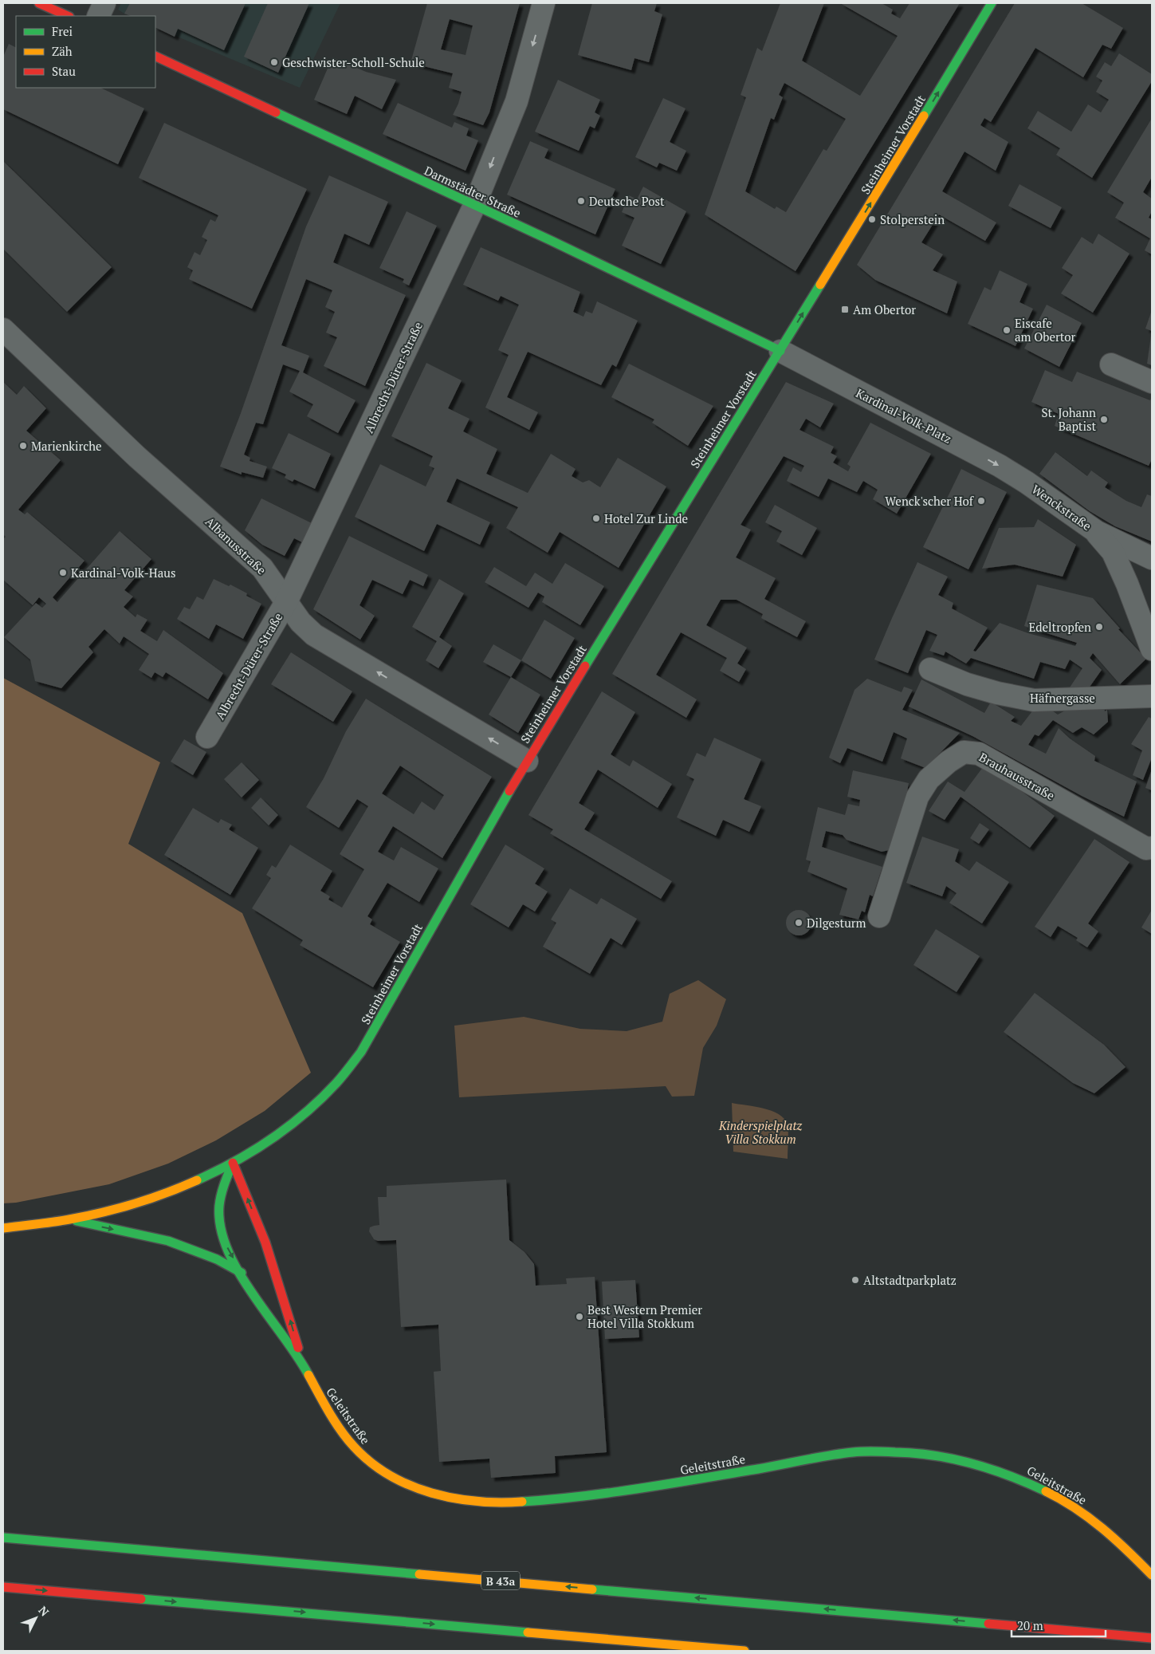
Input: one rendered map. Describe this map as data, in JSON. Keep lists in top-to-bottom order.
{
  "streets": {
    "main road": [
      "Steinheimer Vorstadt",
      "Darmstädter Straße",
      "Geleitstraße",
      "B 43a"
    ],
    "street": [
      "Albrecht-Dürer-Straße",
      "Kardinal-Volk-Platz",
      "Wenckstraße",
      "Albanusstraße",
      "Häfnergasse",
      "Brauhausstraße"
    ]
  },
  "crossings": [
    ["Steinheimer Vorstadt", "Darmstädter Straße"],
    ["Steinheimer Vorstadt", "Kardinal-Volk-Platz"],
    ["Steinheimer Vorstadt", "Albanusstraße"],
    ["Steinheimer Vorstadt", "Geleitstraße"],
    ["Darmstädter Straße", "Albrecht-Dürer-Straße"],
    ["Darmstädter Straße", "Kardinal-Volk-Platz"],
    ["Albrecht-Dürer-Straße", "Albanusstraße"],
    ["Kardinal-Volk-Platz", "Wenckstraße"]
  ],
  "one_way": ["Kardinal-Volk-Platz", "Albanusstraße"],
  "parks": ["Kinderspielplatz Villa Stokkum"],
  "places": {
    "other": [
      "Geschwister-Scholl-Schule",
      "Deutsche Post",
      "Stolperstein",
      "Eiscafe am Obertor",
      "St. Johann Baptist",
      "Marienkirche",
      "Wenck'scher Hof",
      "Hotel Zur Linde",
      "Kardinal-Volk-Haus",
      "Edeltropfen",
      "Dilgesturm",
      "Altstadtparkplatz",
      "Best Western Premier Hotel Villa Stokkum"
    ],
    "transit": ["Am Obertor"]
  },
  "legend": ["Frei", "Zäh", "Stau"],
  "scale_bar": "20 m",
  "north": "top right"
}
